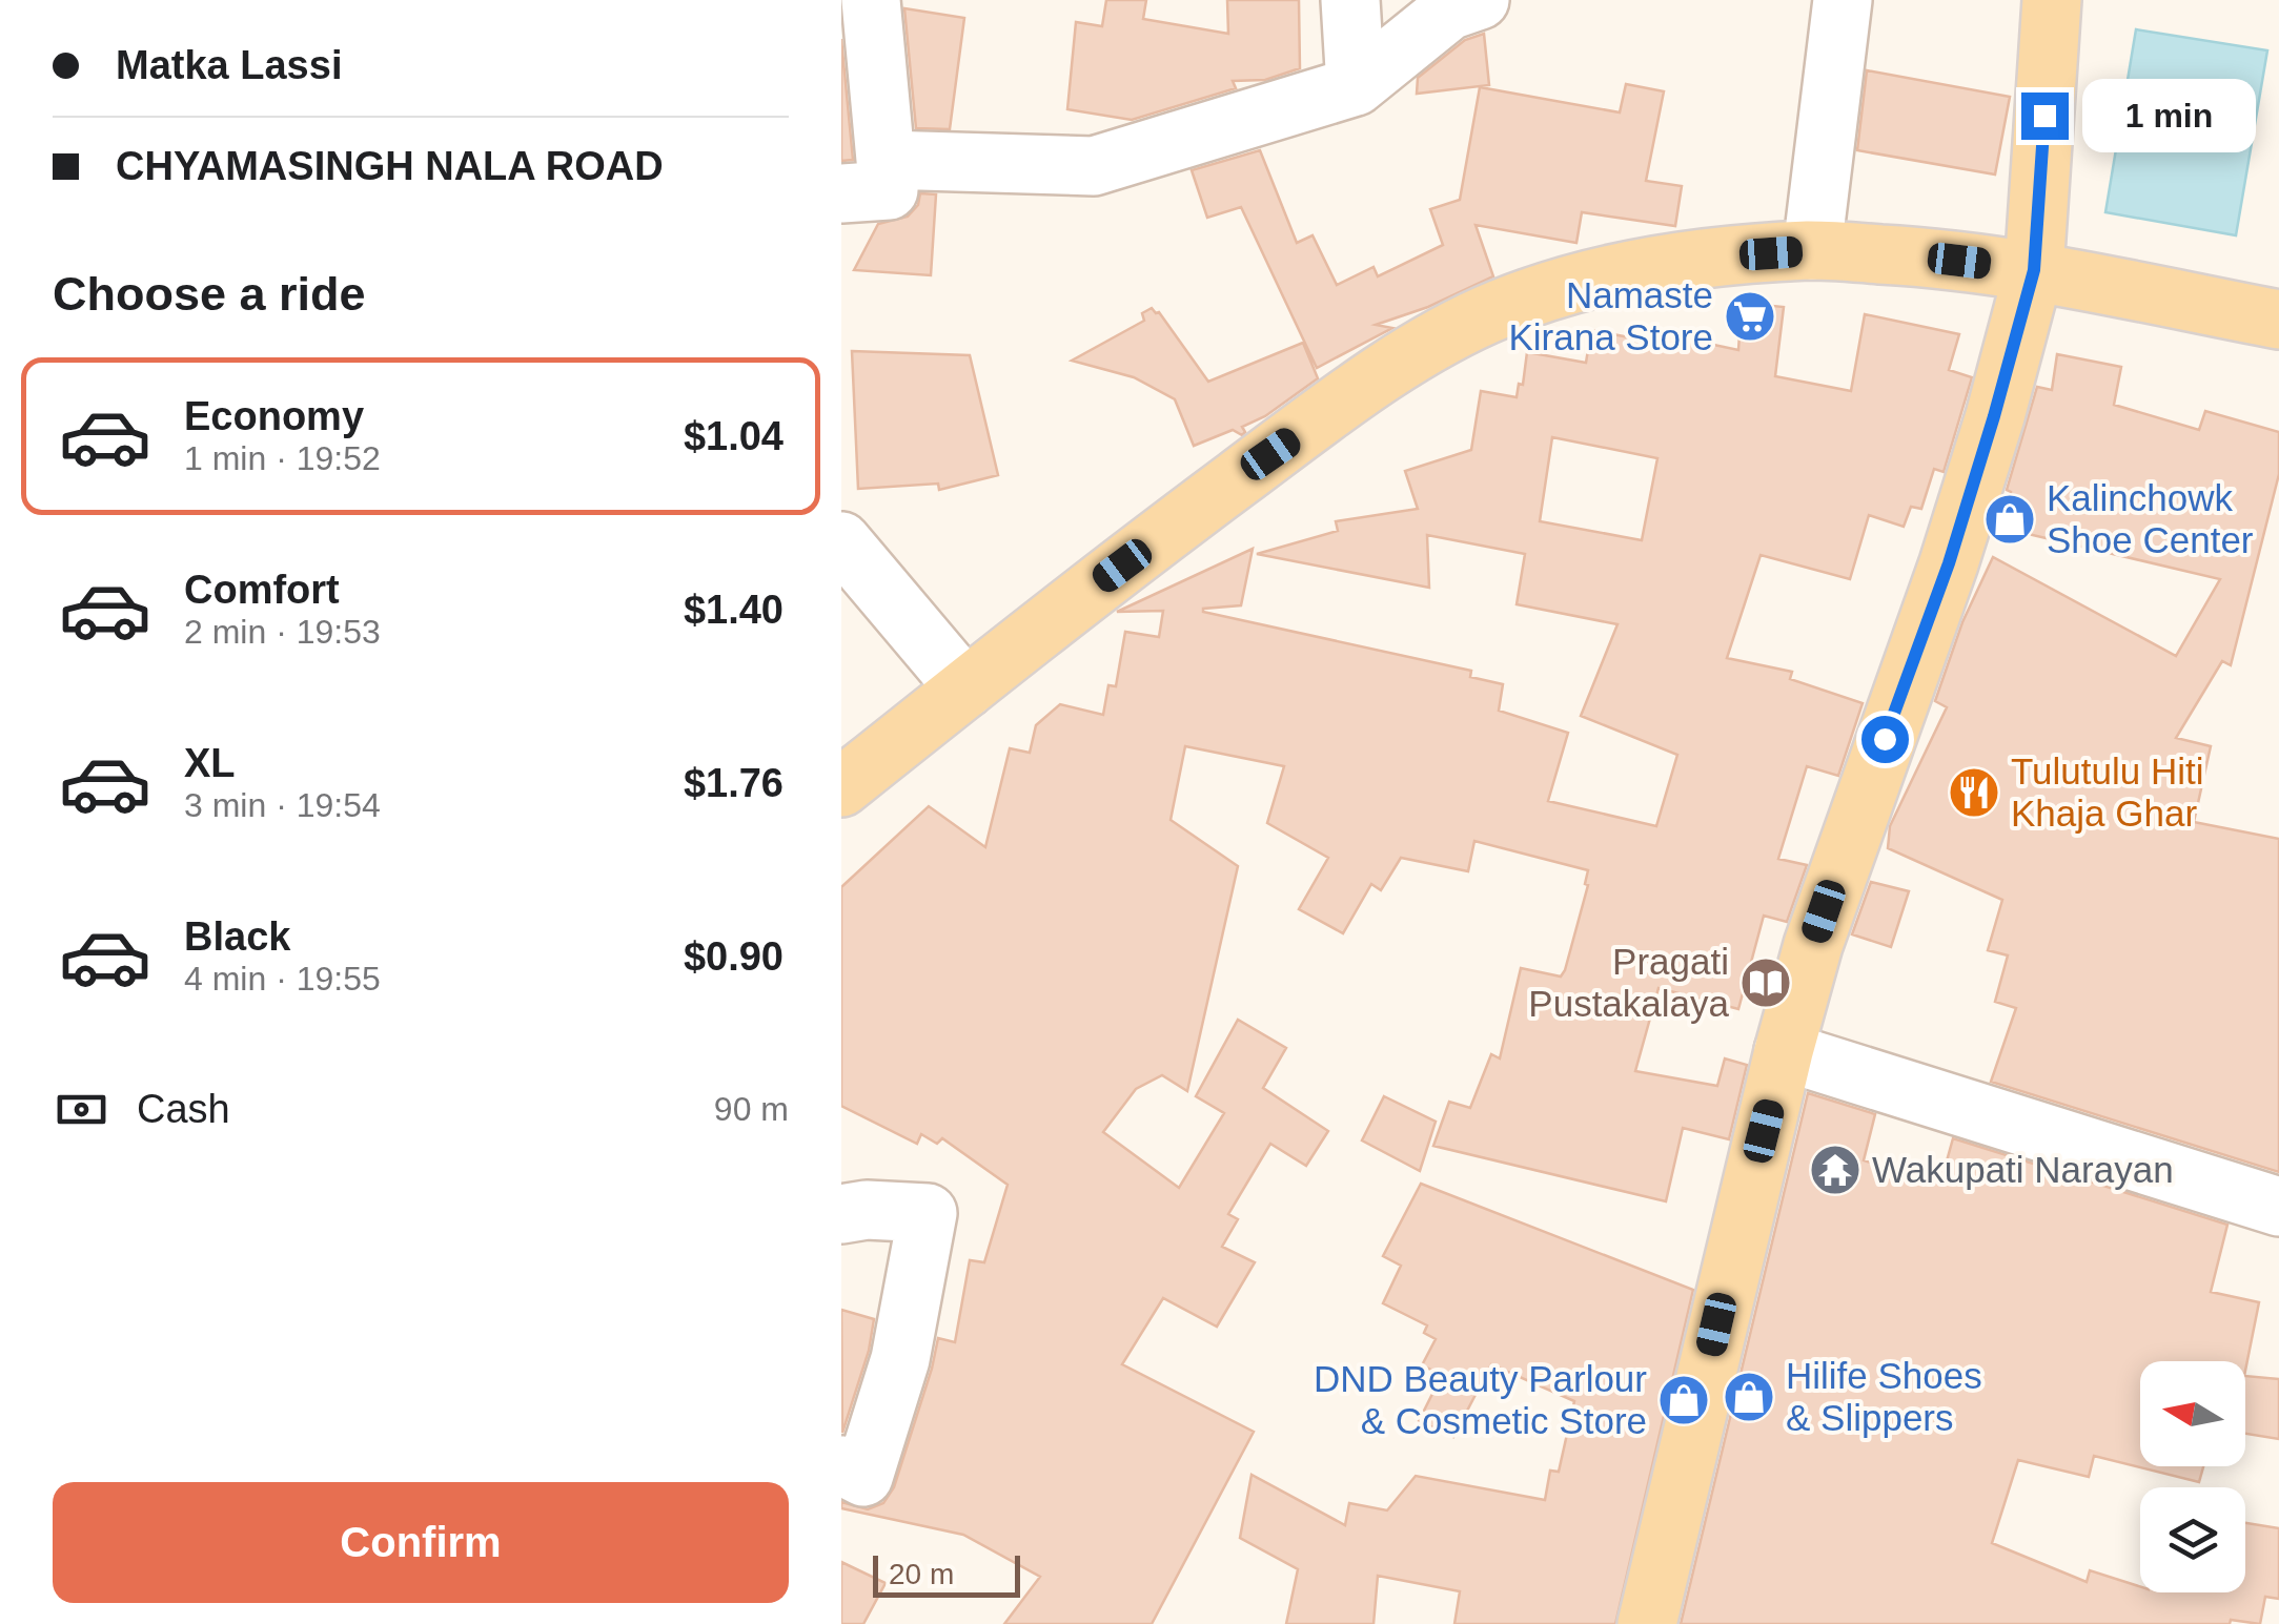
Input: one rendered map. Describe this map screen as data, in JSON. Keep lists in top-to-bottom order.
{
  "places": {
    "supermarket": ["Namaste Kirana Store"],
    "shop": ["Kalinchowk Shoe Center", "Hilife Shoes & Slippers", "DND Beauty Parlour & Cosmetic Store"],
    "restaurant": ["Tulutulu Hiti Khaja Ghar"],
    "library": ["Pragati Pustakalaya"],
    "temple": ["Wakupati Narayan"]
  },
  "scale_bar": "20 m",
  "north": "left",
  "page": {
    "banner": ["Matka Lassi", "CHYAMASINGH NALA ROAD"],
    "bubble": "1 min",
    "heading": "Choose a ride",
    "list": [
      {
        "name": "Economy",
        "note": "1 min · 19:52",
        "value": "$1.04"
      },
      {
        "name": "Comfort",
        "note": "2 min · 19:53",
        "value": "$1.40"
      },
      {
        "name": "XL",
        "note": "3 min · 19:54",
        "value": "$1.76"
      },
      {
        "name": "Black",
        "note": "4 min · 19:55",
        "value": "$0.90"
      }
    ],
    "pay": ["Cash", "90 m"],
    "buttons": "Confirm",
    "scale": "20 m"
  }
}
